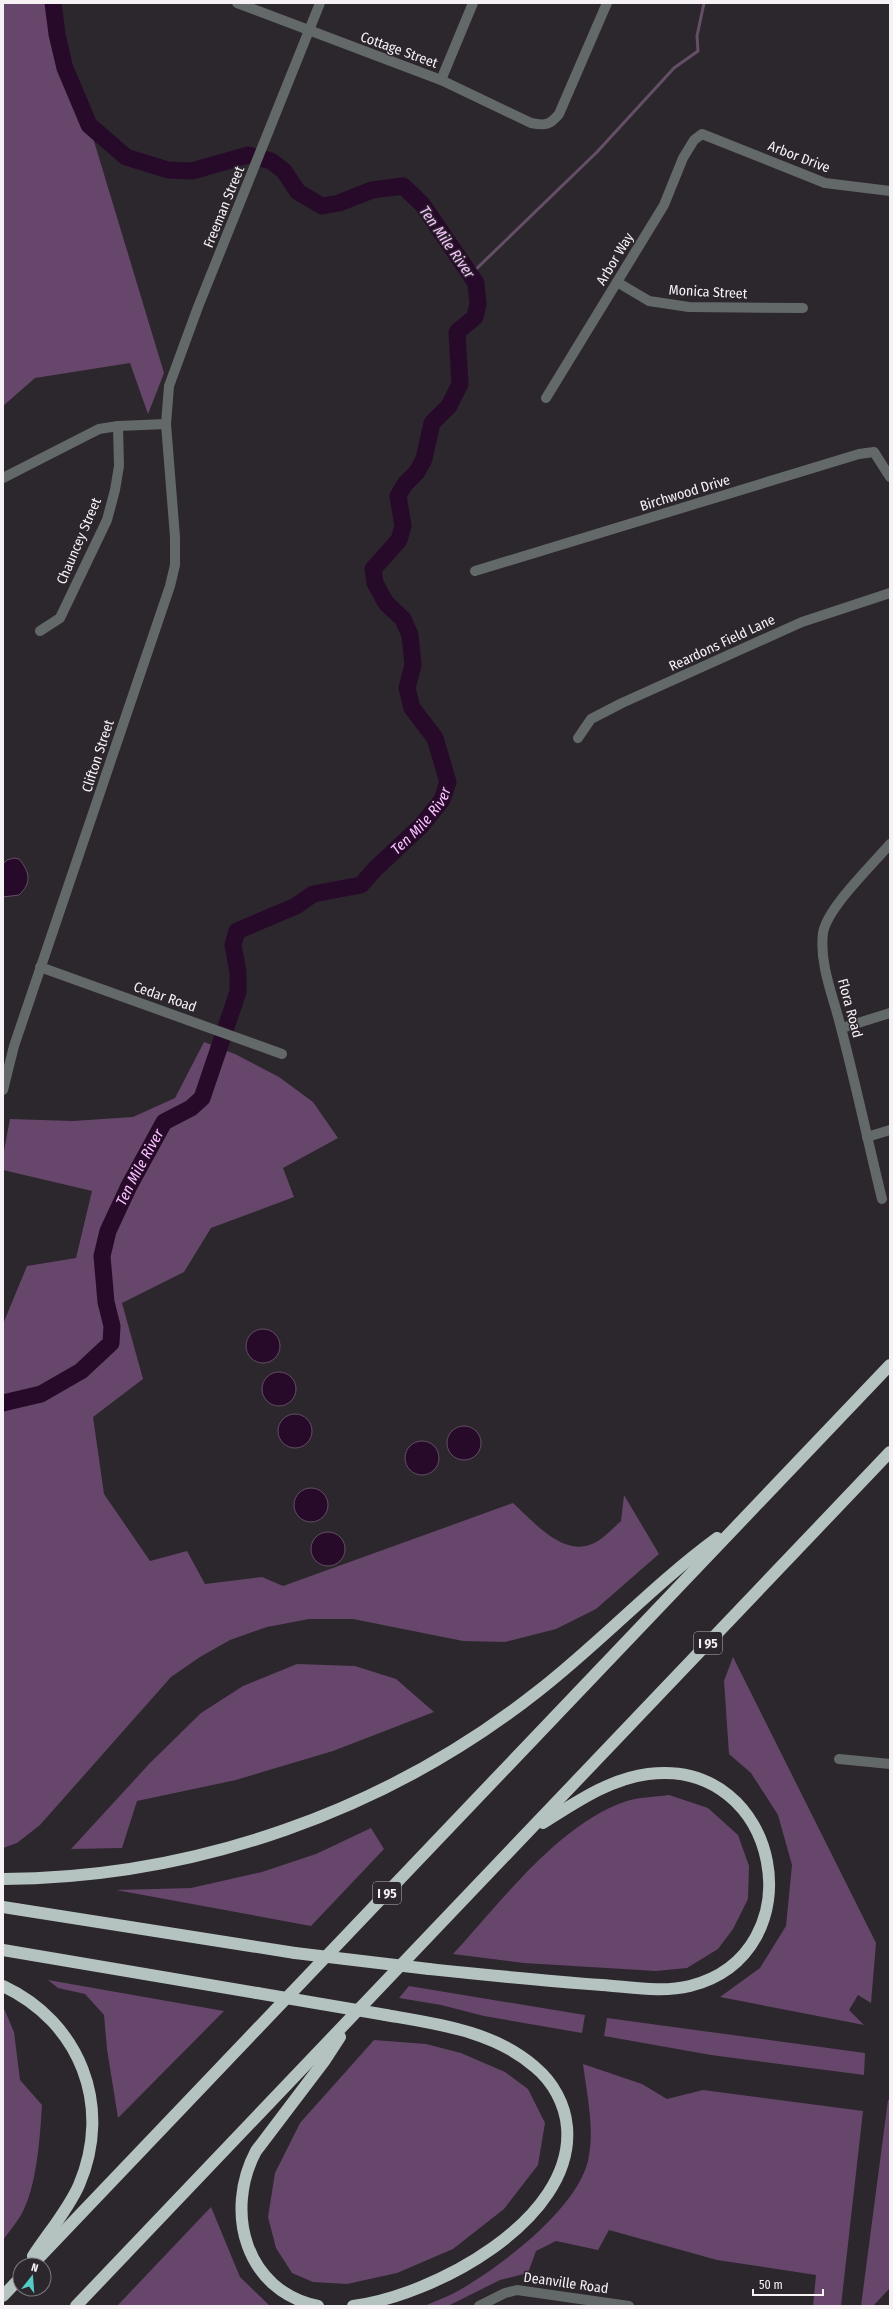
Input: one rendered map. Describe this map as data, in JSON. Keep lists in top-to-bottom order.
{
  "streets": {
    "highway": ["I 95"],
    "street": [
      "Cottage Street",
      "Arbor Drive",
      "Freeman Street",
      "Arbor Way",
      "Monica Street",
      "Birchwood Drive",
      "Chauncey Street",
      "Reardons Field Lane",
      "Clifton Street",
      "Cedar Road",
      "Flora Road",
      "Deanville Road"
    ]
  },
  "crossings": [
    ["Cottage Street", "Freeman Street"],
    ["Arbor Drive", "Arbor Way"],
    ["Freeman Street", "Clifton Street"],
    ["Arbor Way", "Monica Street"],
    ["Clifton Street", "Cedar Road"]
  ],
  "water": ["Ten Mile River"],
  "scale_bar": "50 m",
  "north": "top"
}
